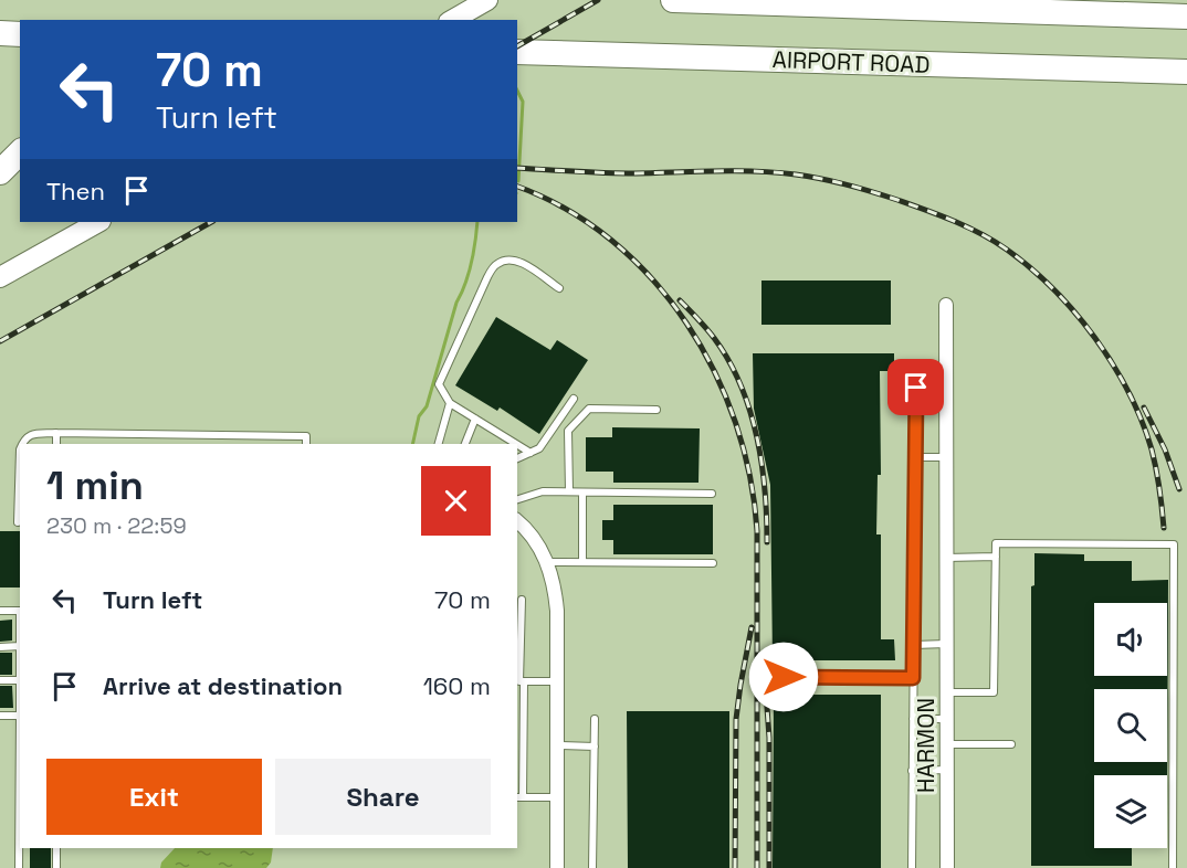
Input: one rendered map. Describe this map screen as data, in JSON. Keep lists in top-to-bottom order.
{
  "streets": {
    "highway": ["AIRPORT ROAD"],
    "street": ["HARMON"]
  },
  "page": {
    "turn": ["70 m", "Turn left"],
    "then": "Then",
    "heading": ["1 min", "230 m · 22:59"],
    "list": [
      {
        "name": "Turn left",
        "value": "70 m"
      },
      {
        "name": "Arrive at destination",
        "value": "160 m"
      }
    ],
    "buttons": ["Exit", "Share"]
  }
}
